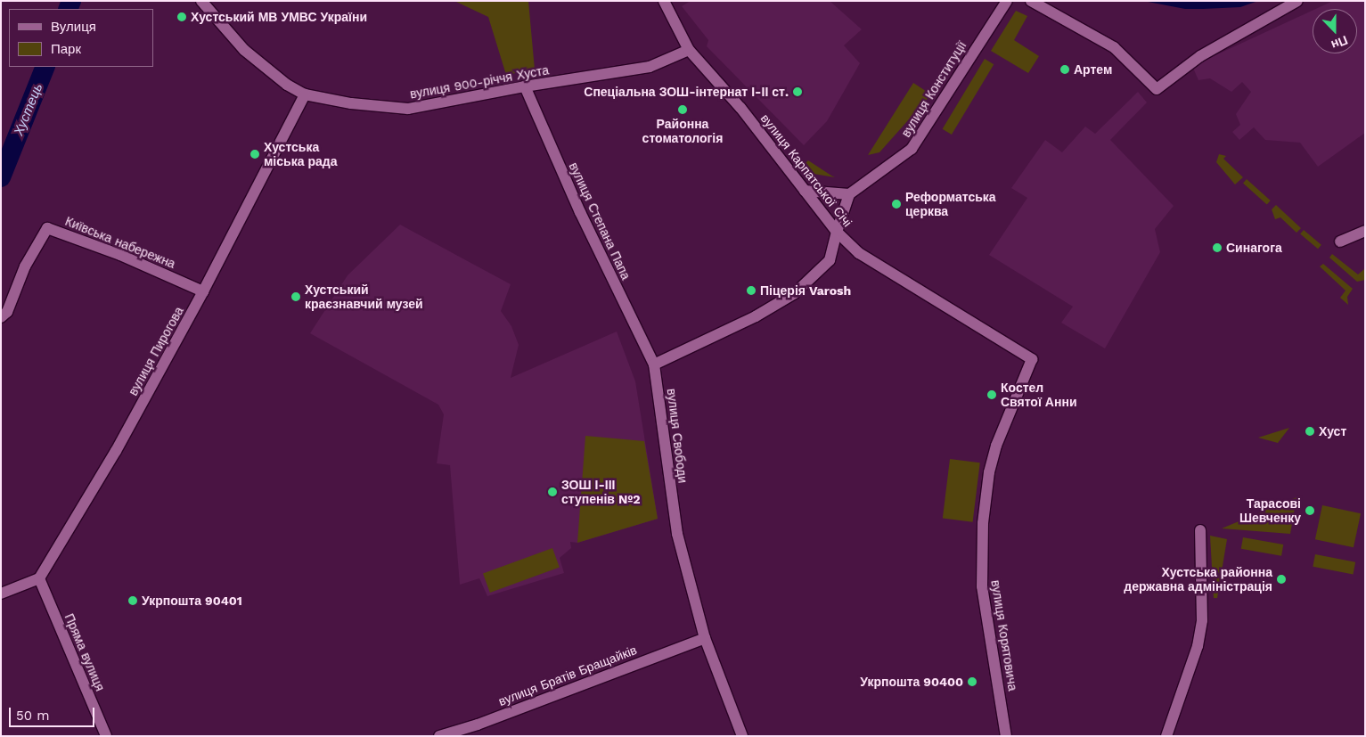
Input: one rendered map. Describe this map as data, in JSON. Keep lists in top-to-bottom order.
{
  "streets": {
    "street": [
      "вулиця 900-річчя Хуста",
      "вулиця Конституції",
      "вулиця Карпатської Січі",
      "вулиця Степана Папа",
      "Київська набережна",
      "вулиця Пирогова",
      "вулиця Свободи",
      "вулиця Корятовича",
      "Пряма вулиця",
      "вулиця Братів Бращайків"
    ]
  },
  "crossings": [
    ["вулиця 900-річчя Хуста", "вулиця Карпатської Січі"],
    ["вулиця 900-річчя Хуста", "вулиця Степана Папа"],
    ["вулиця 900-річчя Хуста", "вулиця Пирогова"],
    ["вулиця Карпатської Січі", "вулиця Корятовича"],
    ["вулиця Степана Папа", "вулиця Свободи"],
    ["Київська набережна", "вулиця Пирогова"],
    ["вулиця Пирогова", "Пряма вулиця"],
    ["вулиця Свободи", "вулиця Братів Бращайків"]
  ],
  "water": ["Хустець"],
  "places": [
    "Хустський МВ УМВС України",
    "Артем",
    "Спеціальна ЗОШ-інтернат І-ІІ ст.",
    "Районна стоматологія",
    "Хустська міська рада",
    "Реформатська церква",
    "Синагога",
    "Піцерія Varosh",
    "Хустський краєзнавчий музей",
    "Костел Святої Анни",
    "Хуст",
    "ЗОШ І-ІІІ ступенів №2",
    "Тарасові Шевченку",
    "Хустська районна державна адміністрація",
    "Укрпошта 90401",
    "Укрпошта 90400"
  ],
  "legend": ["Вулиця", "Парк"],
  "scale_bar": "50 m",
  "north": "bottom"
}
